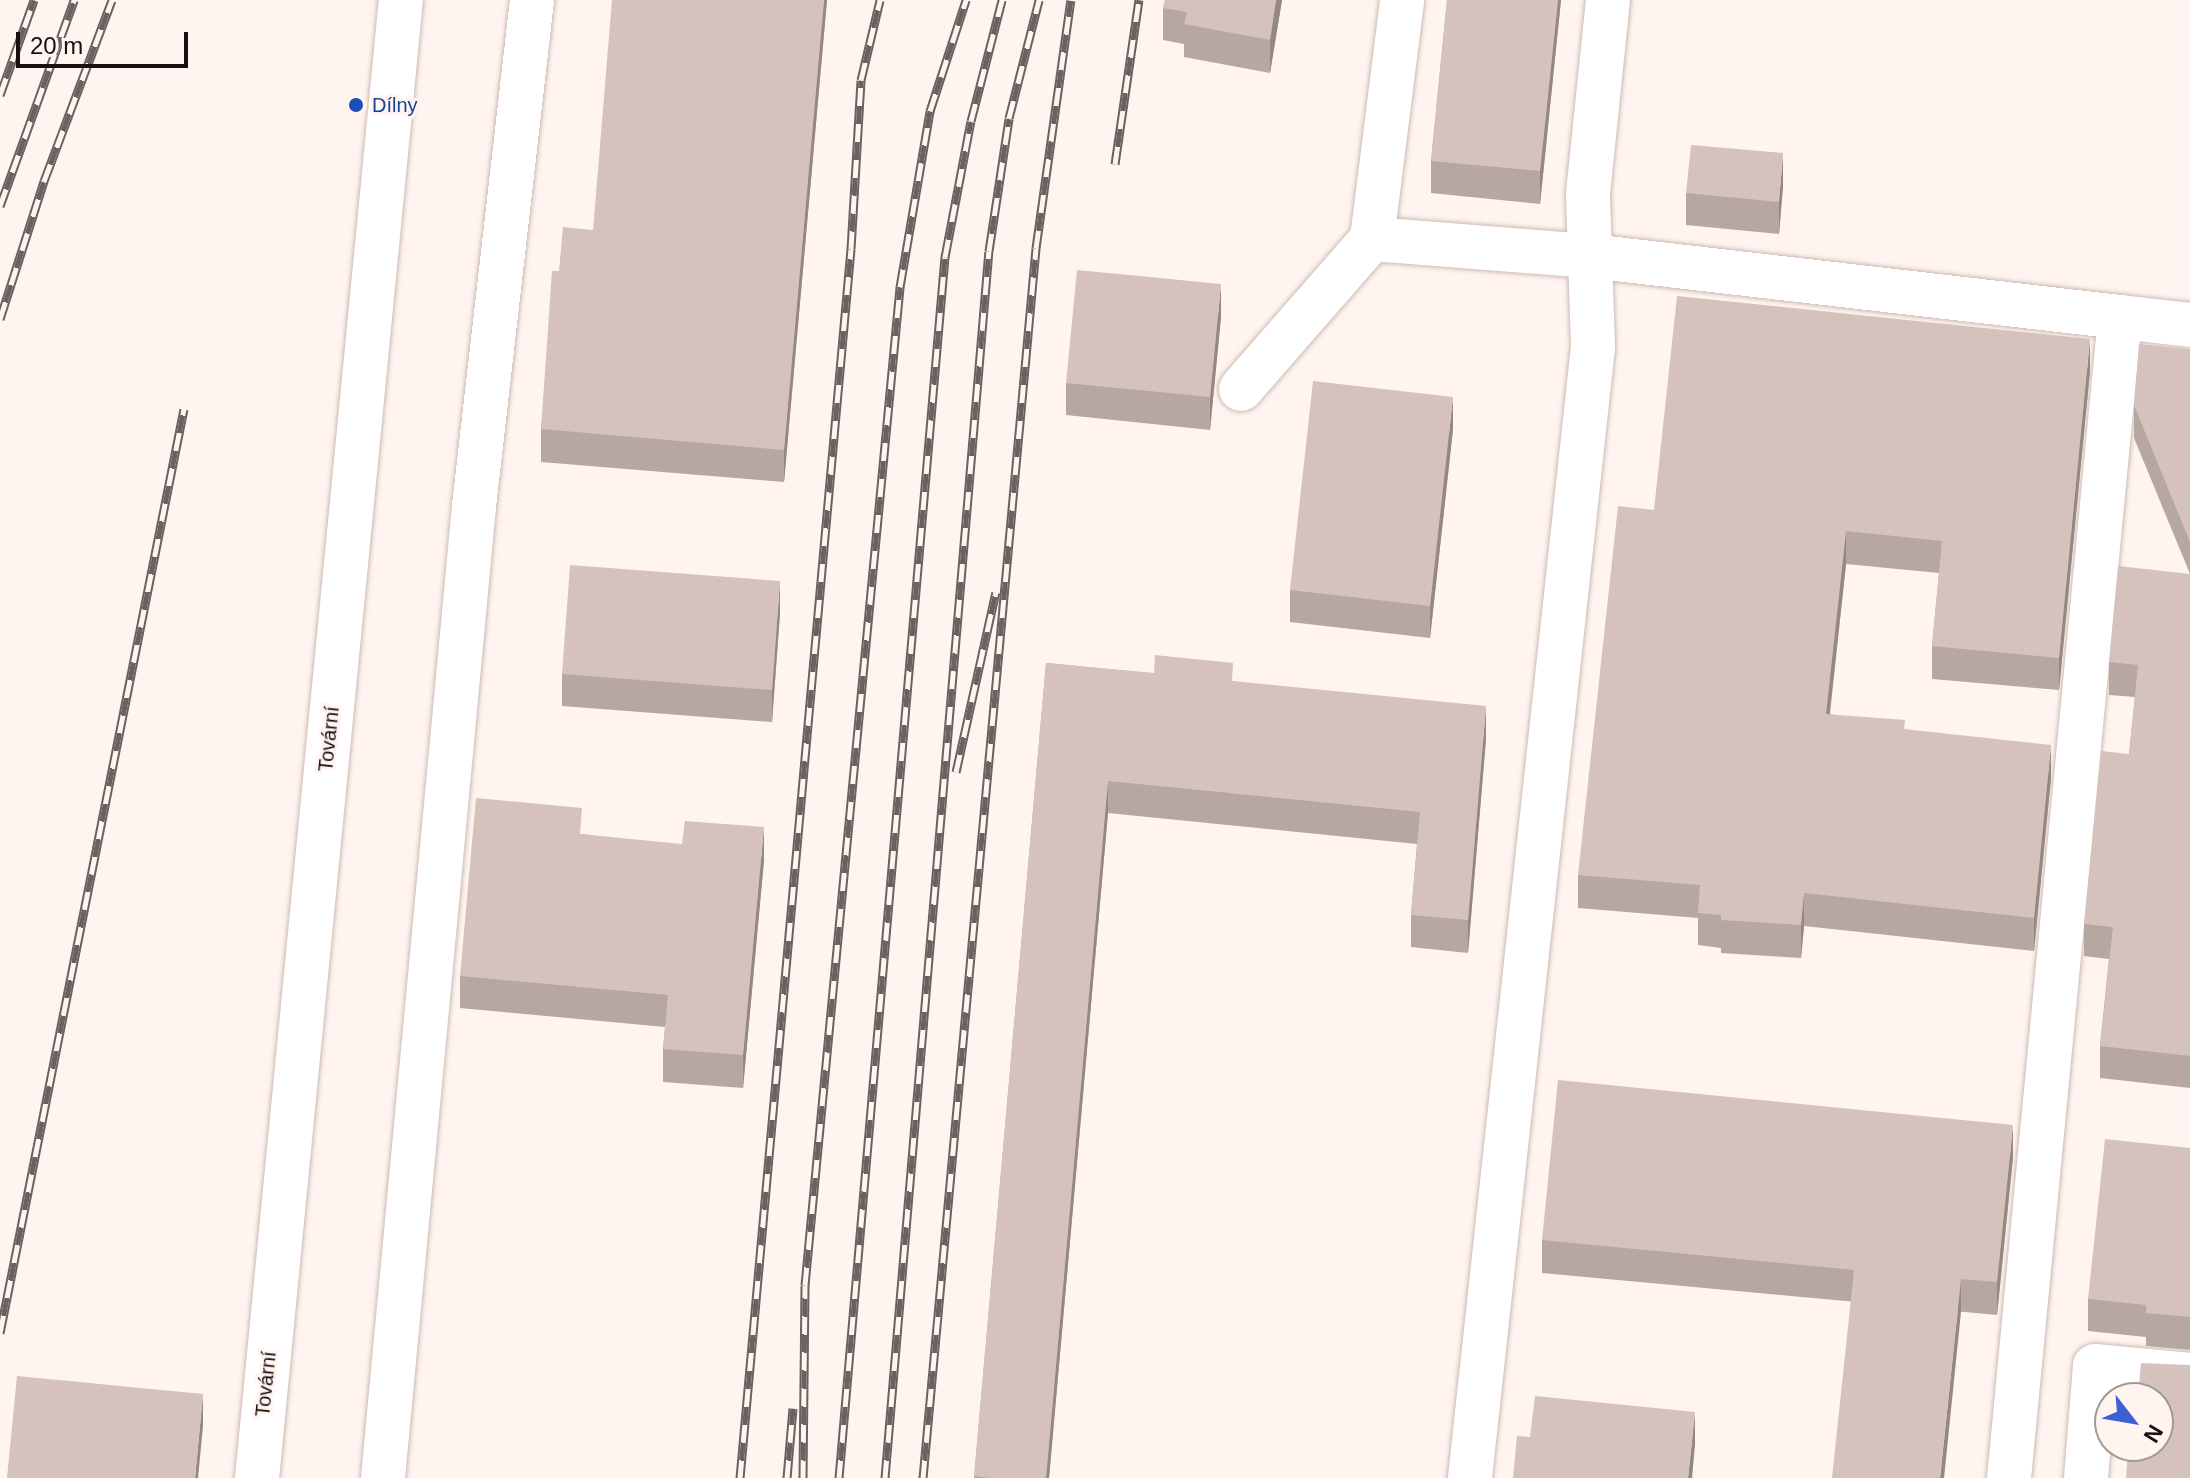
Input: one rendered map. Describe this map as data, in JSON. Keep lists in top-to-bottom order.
{
  "streets": {
    "street": ["Tovární"]
  },
  "places": ["Dílny"],
  "scale_bar": "20 m",
  "north": "bottom right"
}
